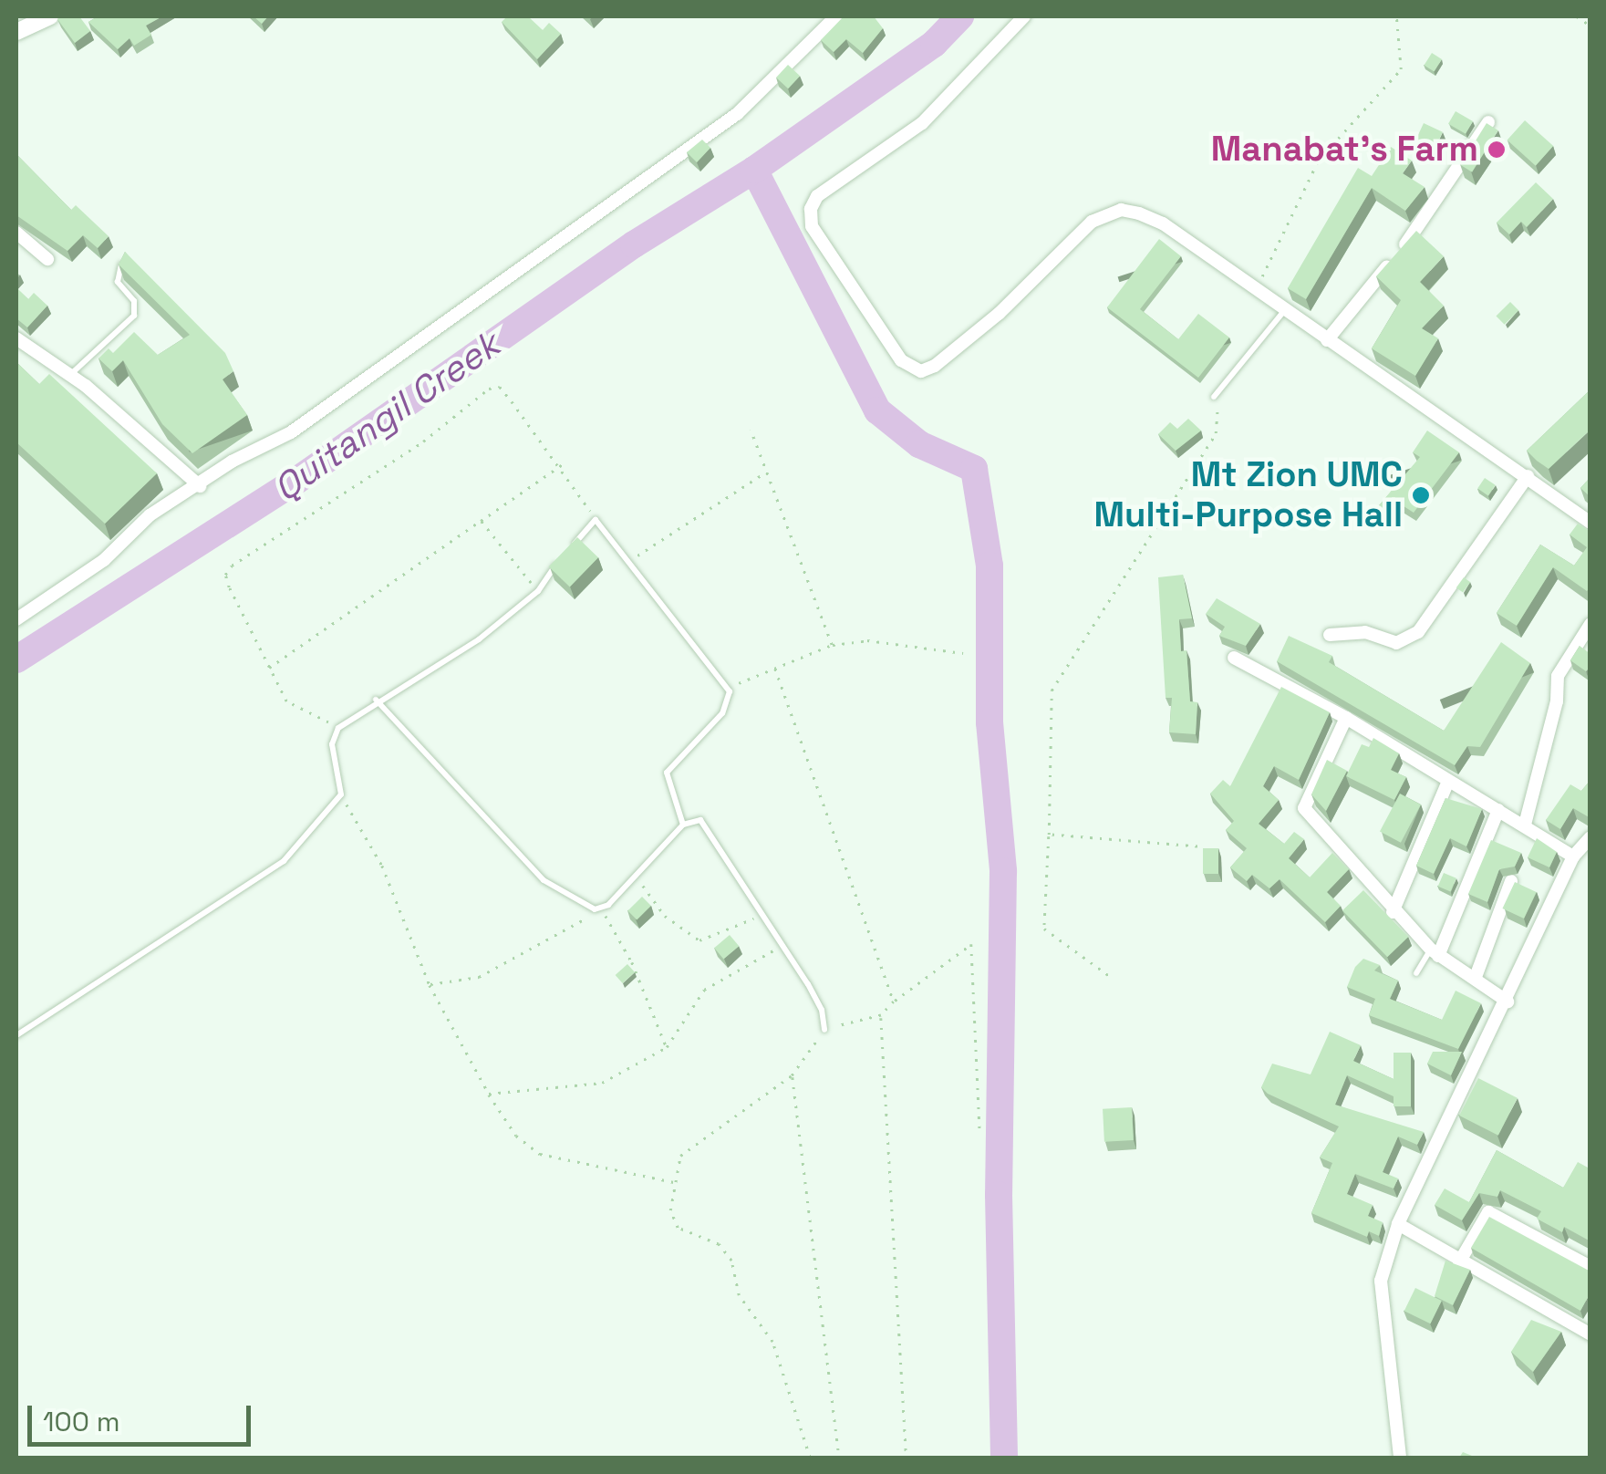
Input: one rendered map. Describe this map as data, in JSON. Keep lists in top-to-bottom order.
{
  "water": ["Quitangil Creek"],
  "places": ["Manabat’s Farm", "Mt Zion UMC Multi-Purpose Hall"],
  "scale_bar": "100 m"
}
